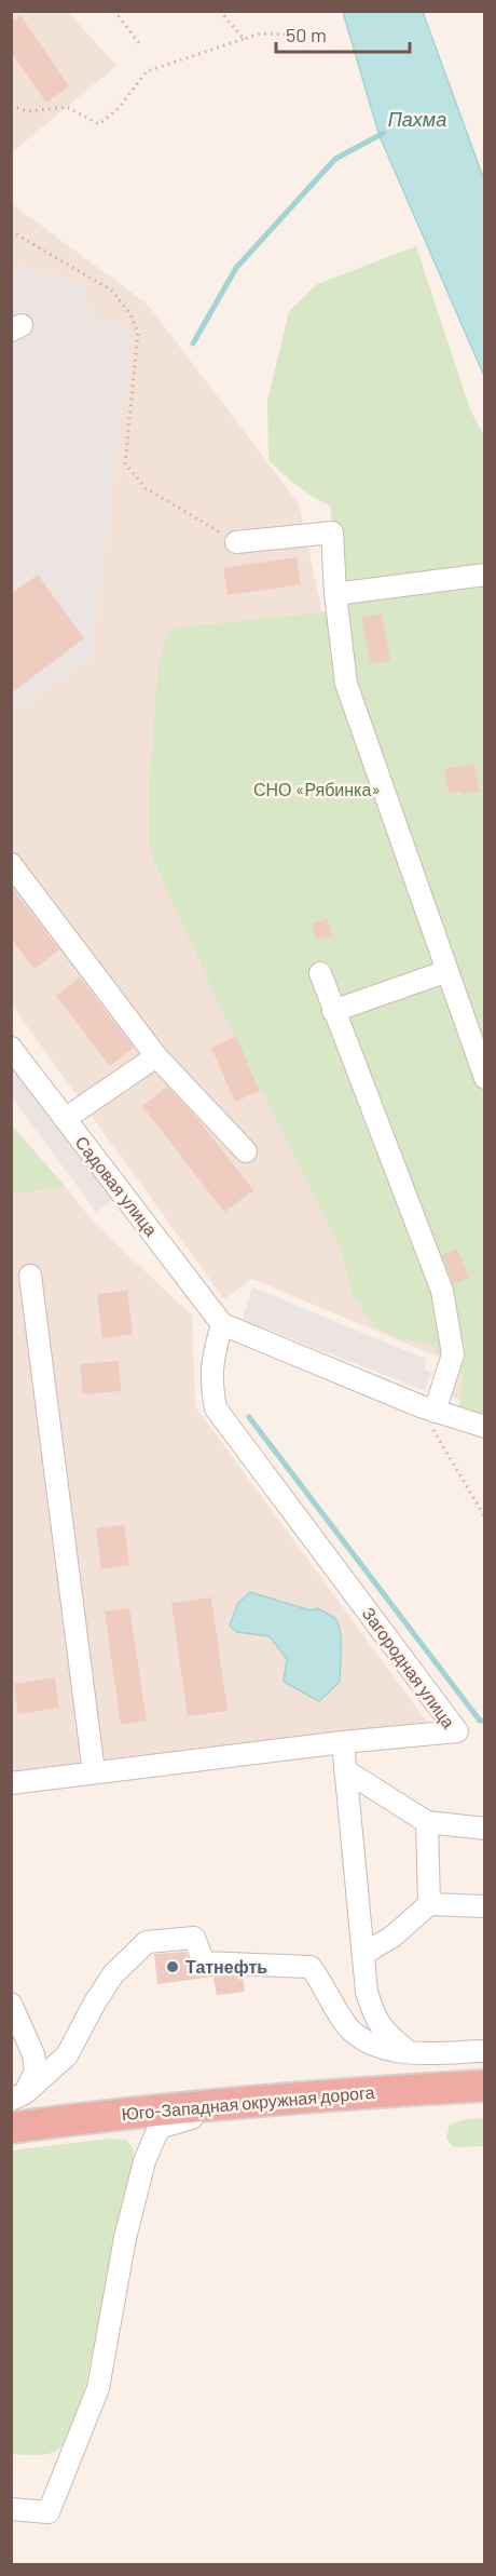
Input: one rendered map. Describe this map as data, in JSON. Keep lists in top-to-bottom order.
{
  "streets": {
    "highway": ["Юго-Западная окружная дорога"],
    "street": ["Садовая улица", "Загородная улица"]
  },
  "crossings": [
    ["Садовая улица", "Загородная улица"]
  ],
  "water": ["Пахма"],
  "parks": ["СНО «Рябинка»"],
  "places": ["Татнефть"],
  "scale_bar": "50 m"
}
